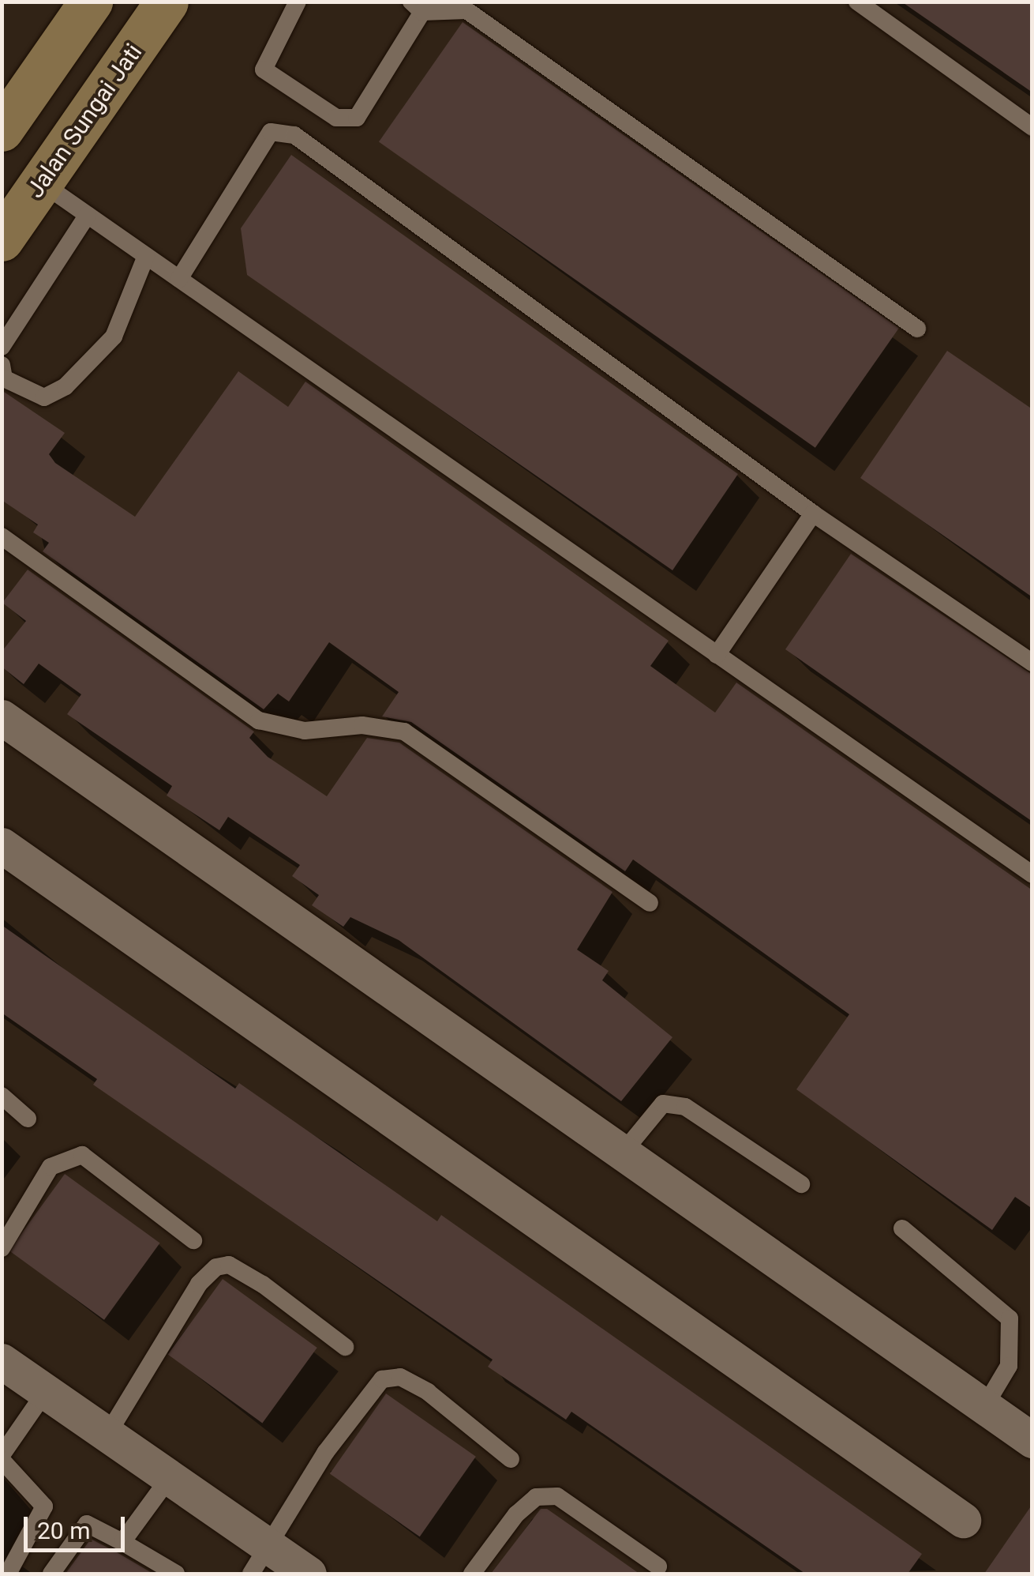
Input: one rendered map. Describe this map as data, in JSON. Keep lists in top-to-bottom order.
{
  "streets": {
    "main road": ["Jalan Sungai Jati"]
  },
  "scale_bar": "20 m"
}
